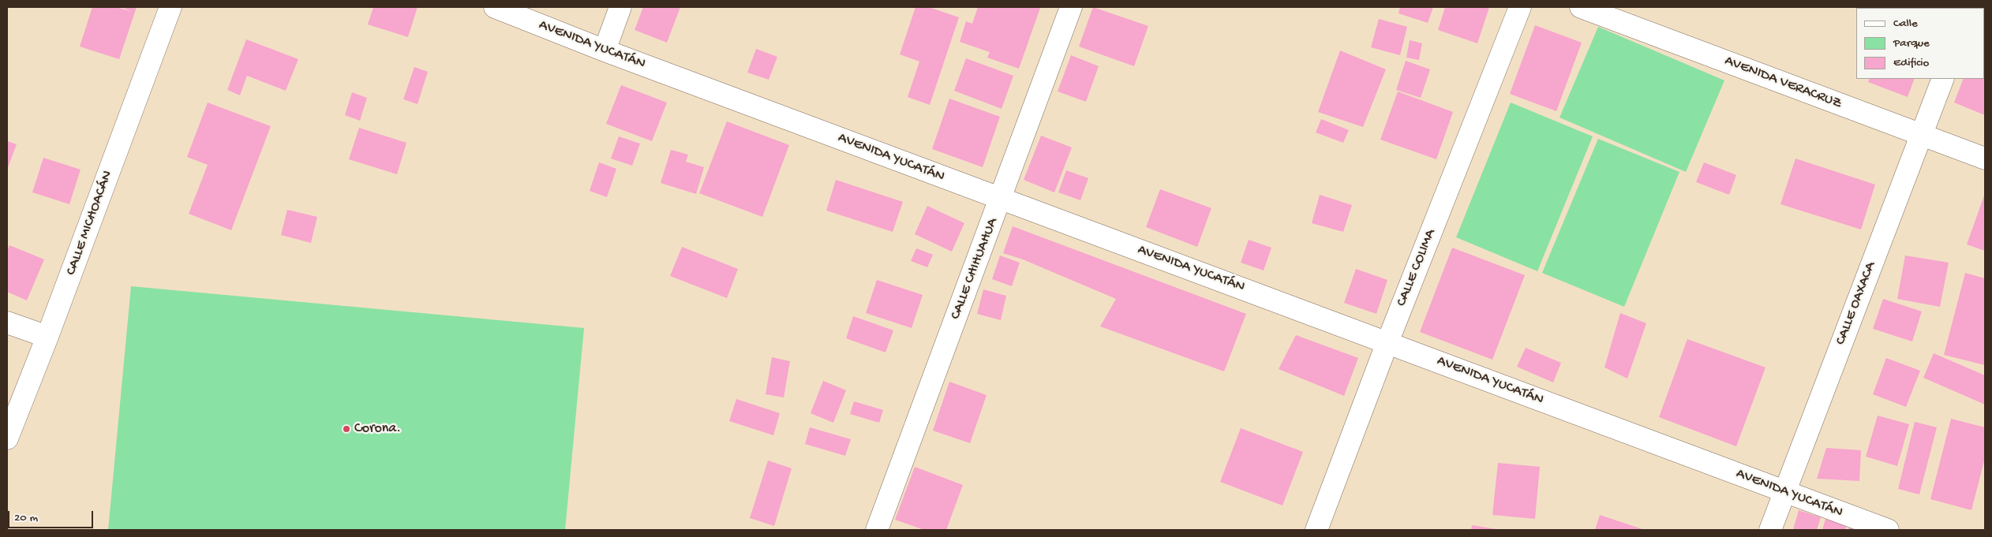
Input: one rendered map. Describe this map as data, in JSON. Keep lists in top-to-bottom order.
{
  "streets": {
    "street": [
      "AVENIDA YUCATÁN",
      "AVENIDA VERACRUZ",
      "CALLE MICHOACÁN",
      "CALLE COLIMA",
      "CALLE CHIHUAHUA",
      "CALLE OAXACA"
    ]
  },
  "crossings": [
    ["AVENIDA YUCATÁN", "CALLE COLIMA"],
    ["AVENIDA YUCATÁN", "CALLE CHIHUAHUA"],
    ["AVENIDA YUCATÁN", "CALLE OAXACA"],
    ["AVENIDA VERACRUZ", "CALLE OAXACA"]
  ],
  "places": ["Corona."],
  "legend": ["Calle", "Parque", "Edificio"],
  "scale_bar": "20 m"
}
